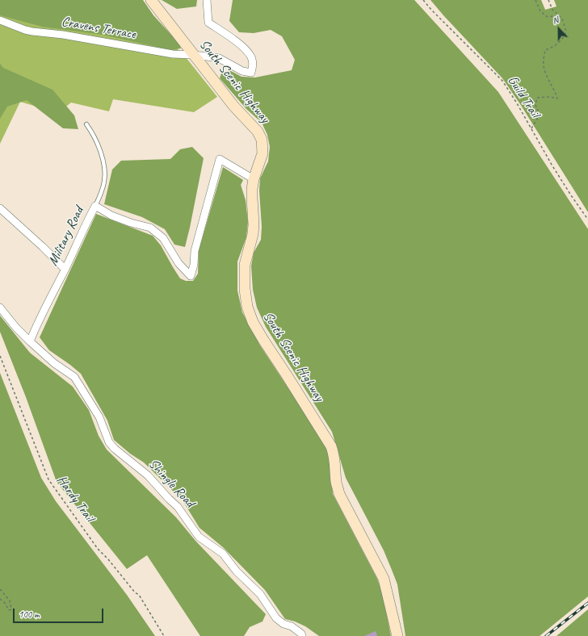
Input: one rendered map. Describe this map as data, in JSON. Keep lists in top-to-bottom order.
{
  "streets": {
    "main road": ["South Scenic Highway"],
    "street": ["Cravens Terrace", "Military Road", "Shingle Road"],
    "path": ["Guild Trail", "Hardy Trail"]
  },
  "crossings": [
    ["Cravens Terrace", "South Scenic Highway"],
    ["South Scenic Highway", "Military Road"],
    ["Military Road", "Shingle Road"]
  ],
  "scale_bar": "100 m",
  "north": "top"
}
